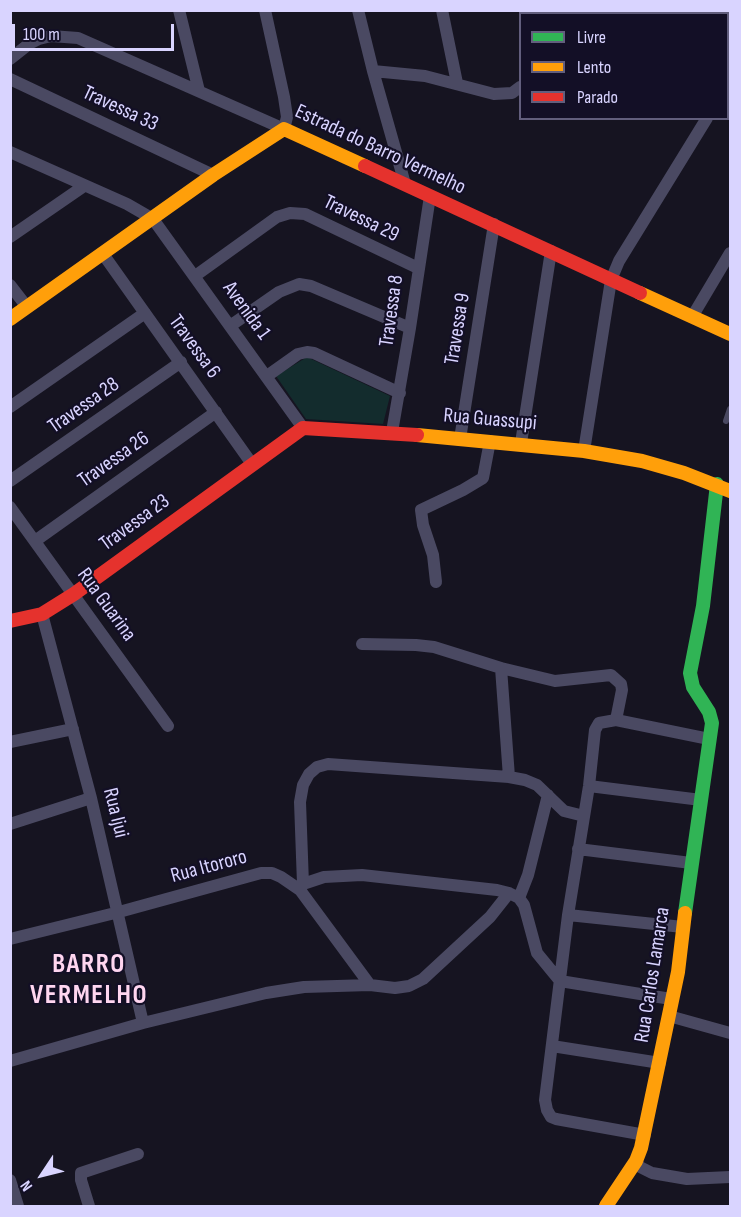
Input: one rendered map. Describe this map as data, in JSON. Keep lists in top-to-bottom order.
{
  "streets": {
    "street": [
      "Travessa 33",
      "Estrada do Barro Vermelho",
      "Travessa 29",
      "Avenida 1",
      "Travessa 8",
      "Travessa 9",
      "Travessa 6",
      "Travessa 28",
      "Rua Guassupi",
      "Travessa 26",
      "Travessa 23",
      "Rua Guarina",
      "Rua Ijui",
      "Rua Itororo",
      "Rua Carlos Lamarca"
    ]
  },
  "crossings": [
    ["Estrada do Barro Vermelho", "Travessa 8"],
    ["Estrada do Barro Vermelho", "Travessa 9"],
    ["Travessa 29", "Avenida 1"],
    ["Travessa 29", "Travessa 8"],
    ["Avenida 1", "Rua Guassupi"],
    ["Travessa 8", "Rua Guassupi"],
    ["Travessa 9", "Rua Guassupi"],
    ["Travessa 6", "Travessa 28"],
    ["Travessa 6", "Travessa 26"],
    ["Travessa 6", "Travessa 23"],
    ["Rua Guassupi", "Rua Carlos Lamarca"],
    ["Travessa 26", "Rua Guarina"],
    ["Travessa 23", "Rua Guarina"],
    ["Travessa 23", "Rua Ijui"],
    ["Rua Ijui", "Rua Itororo"]
  ],
  "districts": ["BARRO VERMELHO"],
  "legend": ["Livre", "Lento", "Parado"],
  "scale_bar": "100 m",
  "north": "bottom left"
}
